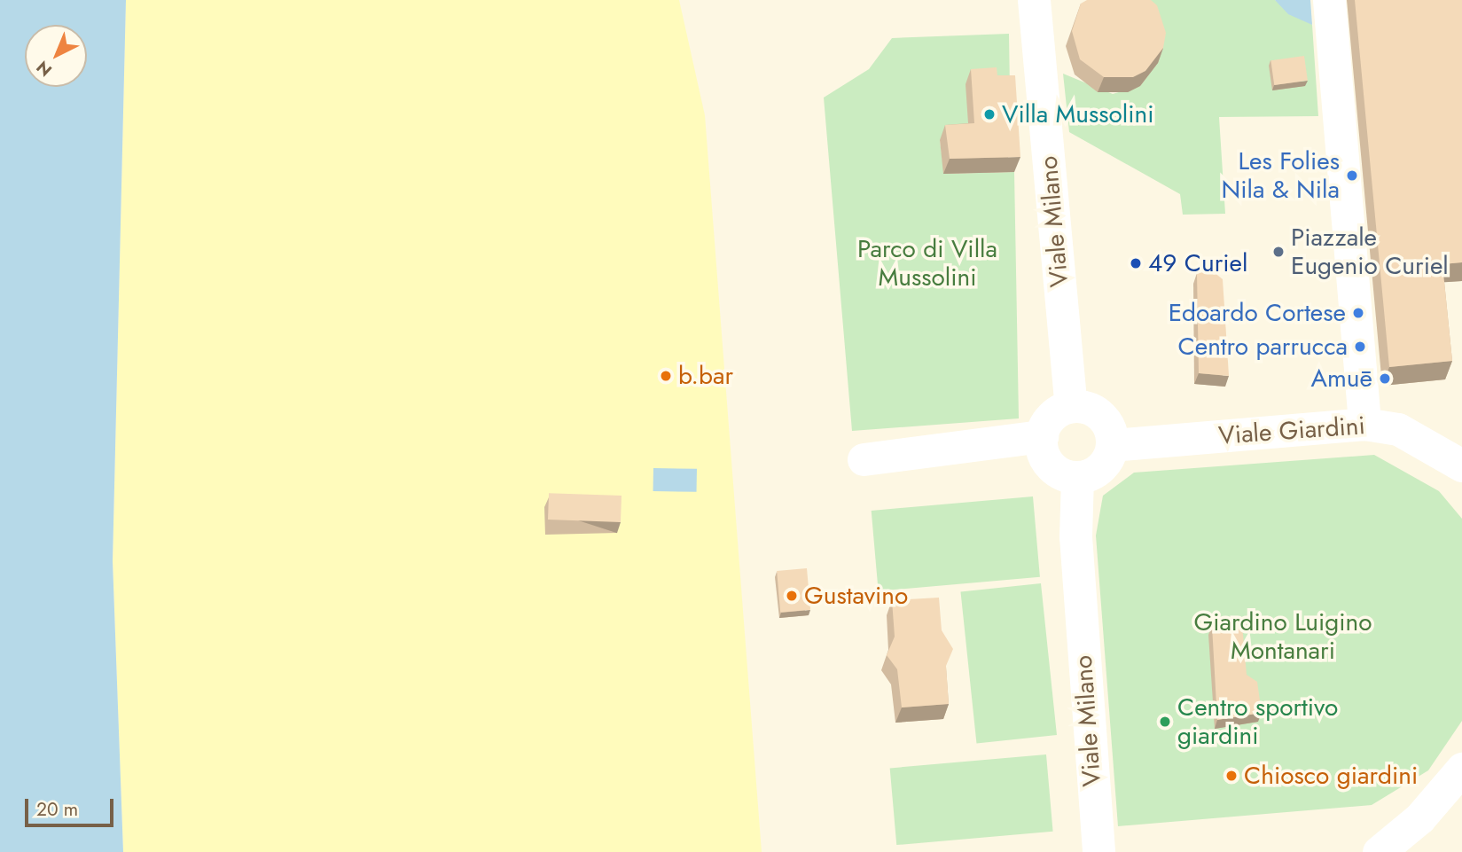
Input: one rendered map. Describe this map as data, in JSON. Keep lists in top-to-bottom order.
{
  "streets": {
    "street": ["Viale Milano", "Viale Giardini"]
  },
  "crossings": [
    ["Viale Milano", "Viale Giardini"]
  ],
  "parks": ["Parco di Villa Mussolini", "Giardino Luigino Montanari"],
  "places": [
    "Villa Mussolini",
    "Les Folies Nila & Nila",
    "Piazzale Eugenio Curiel",
    "49 Curiel",
    "Edoardo Cortese",
    "Centro parrucca",
    "b.bar",
    "Amuē",
    "Gustavino",
    "Centro sportivo giardini",
    "Chiosco giardini"
  ],
  "scale_bar": "20 m",
  "north": "bottom left"
}
